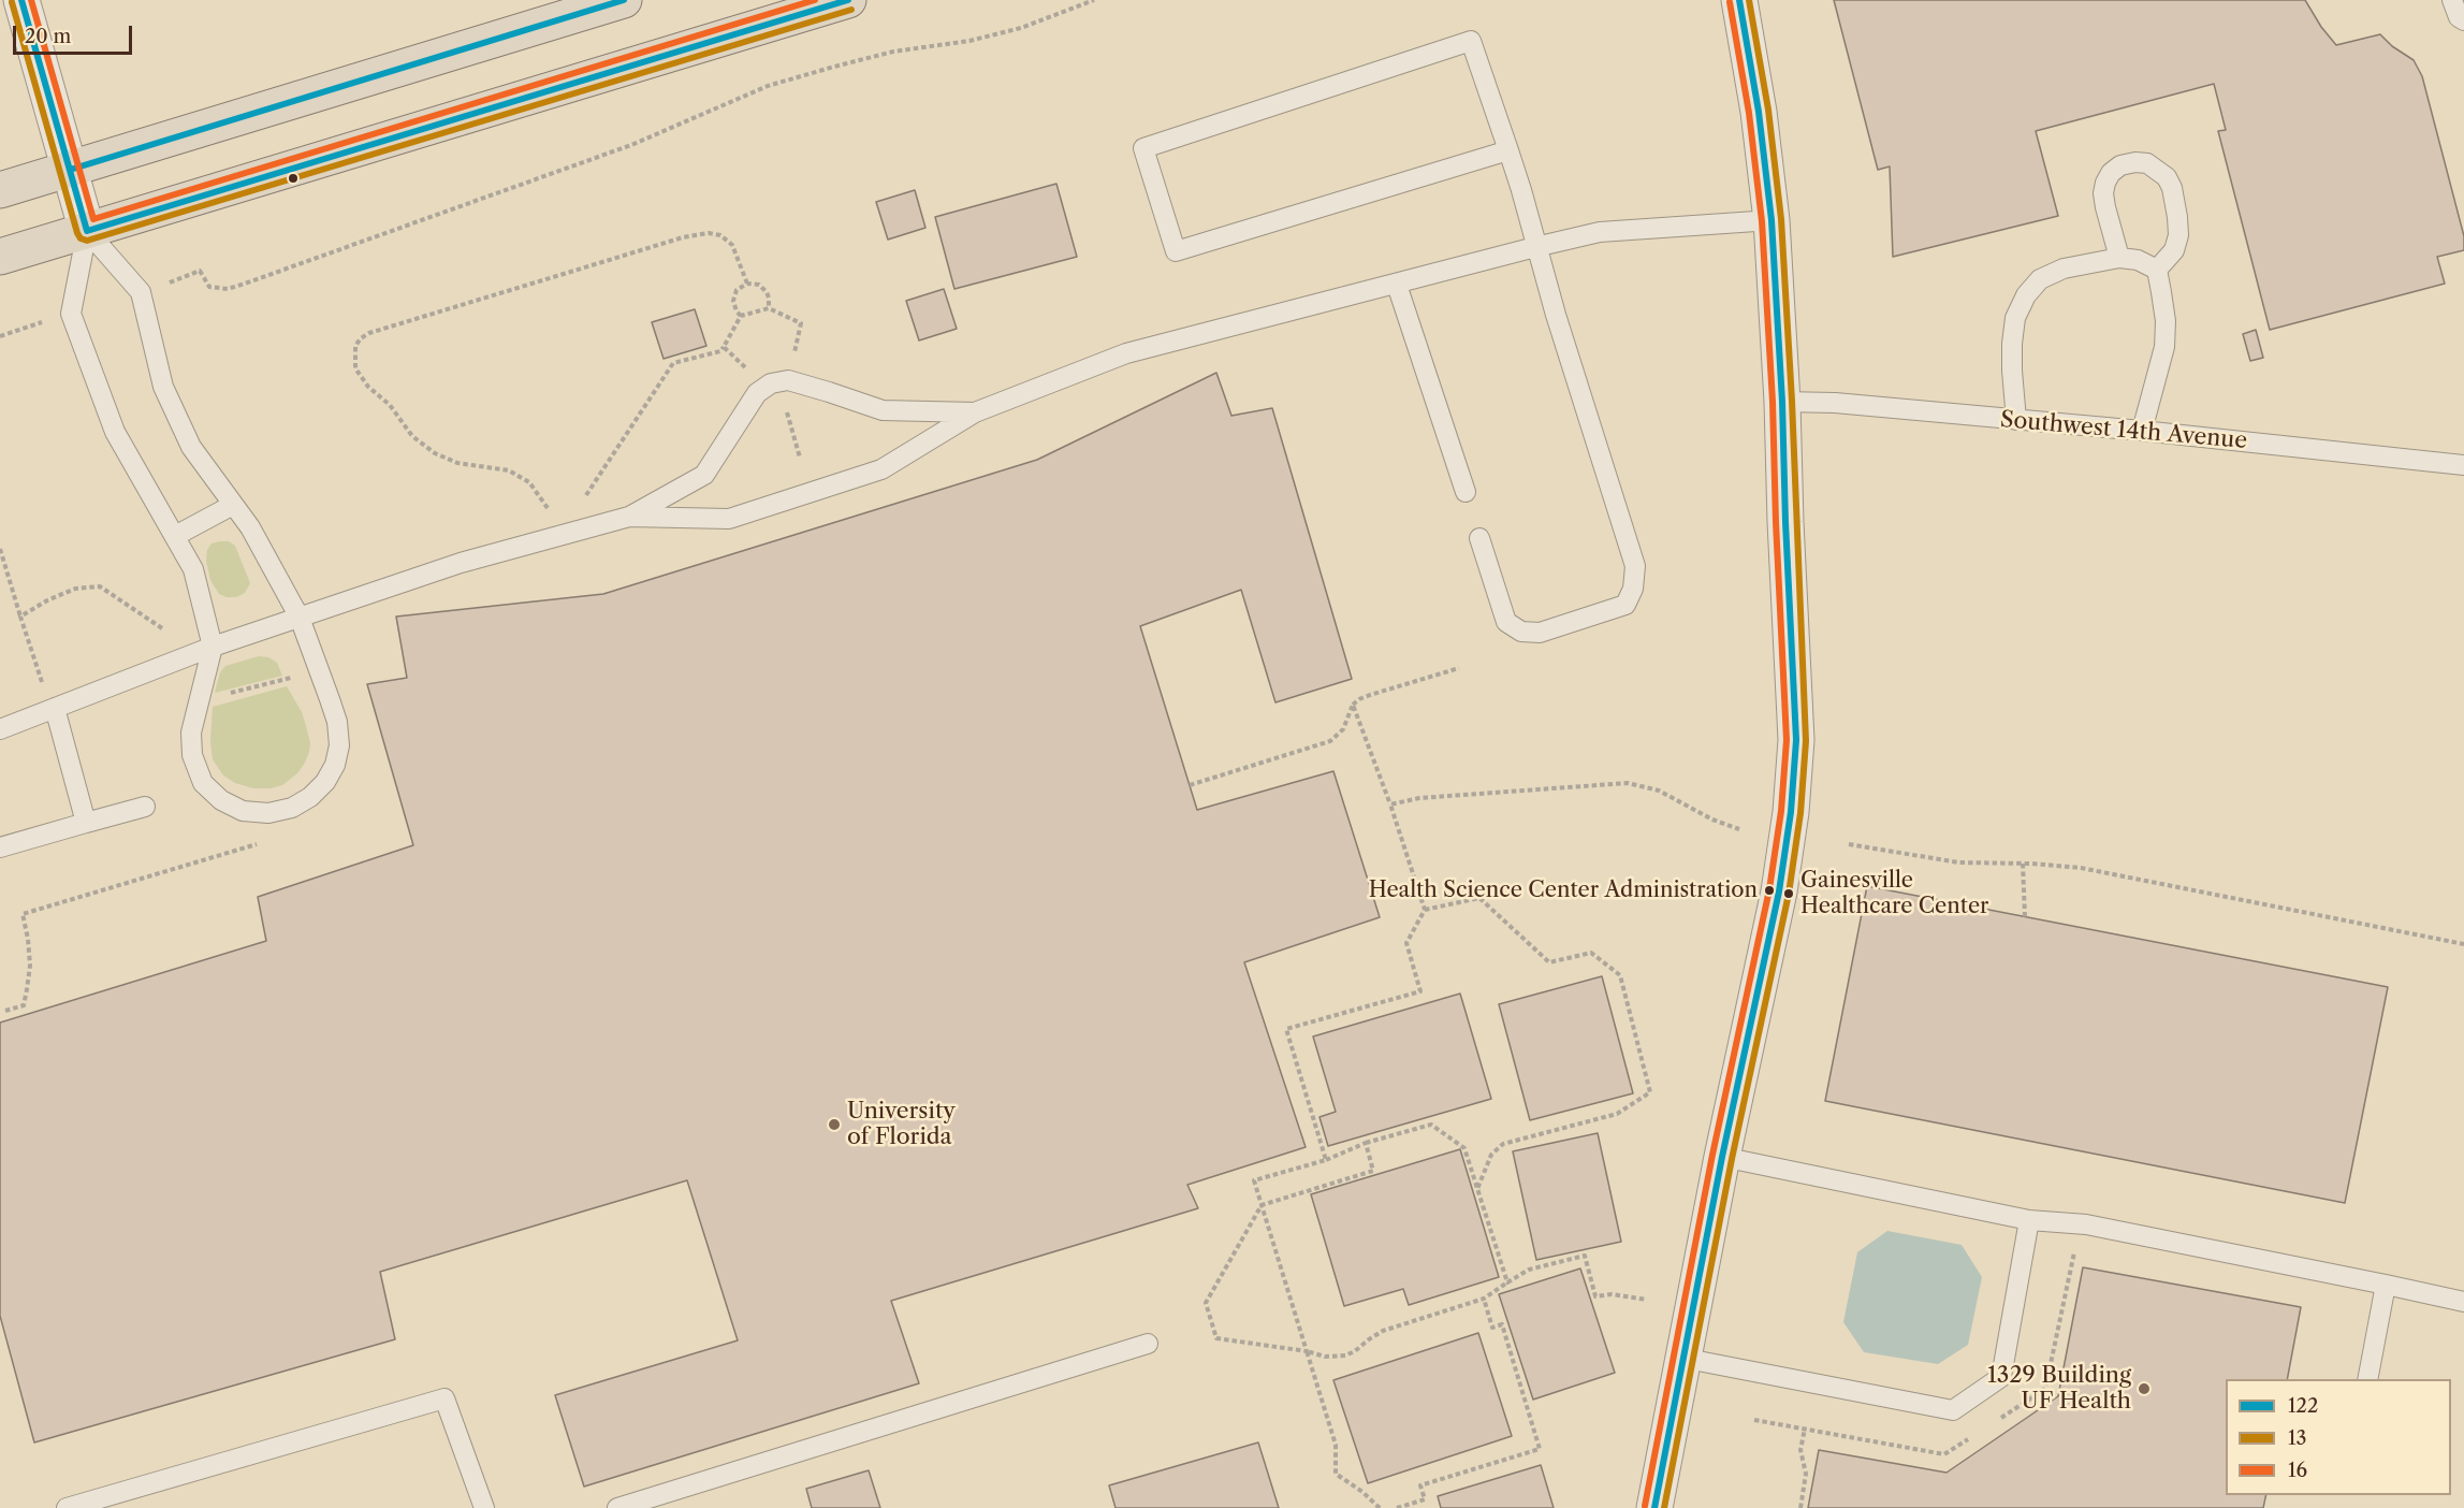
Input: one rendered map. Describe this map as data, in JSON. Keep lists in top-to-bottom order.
{
  "streets": {
    "lane": ["Southwest 14th Avenue"]
  },
  "places": [
    "Health Science Center Administration",
    "Gainesville Healthcare Center",
    "University of Florida",
    "1329 Building UF Health"
  ],
  "lines": ["transit line 122", "transit line 13", "transit line 16"],
  "legend": ["122", "13", "16"],
  "scale_bar": "20 m"
}
